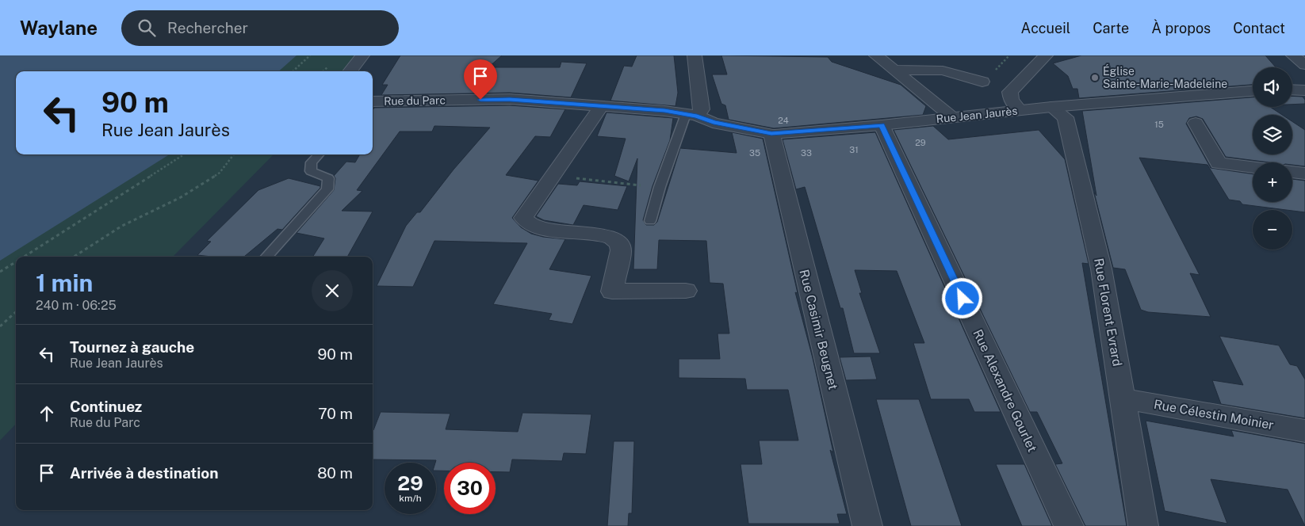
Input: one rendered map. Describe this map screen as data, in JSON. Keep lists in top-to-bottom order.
{
  "streets": {
    "street": [
      "Rue du Parc",
      "Rue Jean Jaurès",
      "Rue Florent Evrard",
      "Rue Casimir Beugnet",
      "Rue Alexandre Gourlet",
      "Rue Célestin Moinier"
    ]
  },
  "crossings": [
    ["Rue du Parc", "Rue Jean Jaurès"],
    ["Rue Jean Jaurès", "Rue Florent Evrard"],
    ["Rue Jean Jaurès", "Rue Casimir Beugnet"],
    ["Rue Jean Jaurès", "Rue Alexandre Gourlet"],
    ["Rue Florent Evrard", "Rue Célestin Moinier"]
  ],
  "places": ["Église Sainte-Marie-Madeleine"],
  "house_numbers": [
    "24",
    "15",
    "29",
    "31",
    "35",
    "33"
  ],
  "page": {
    "header": "Waylane",
    "search": "Rechercher",
    "nav": [
      "Accueil",
      "Carte",
      "À propos",
      "Contact"
    ],
    "map_buttons": ["+", "−"],
    "turn": ["90 m", "Rue Jean Jaurès"],
    "heading": ["1 min", "240 m · 06:25"],
    "list": [
      {
        "name": "Tournez à gauche",
        "note": "Rue Jean Jaurès",
        "value": "90 m"
      },
      {
        "name": "Continuez",
        "note": "Rue du Parc",
        "value": "70 m"
      },
      {
        "name": "Arrivée à destination",
        "value": "80 m"
      }
    ],
    "speed": "29 km/h",
    "limit": "30"
  }
}
